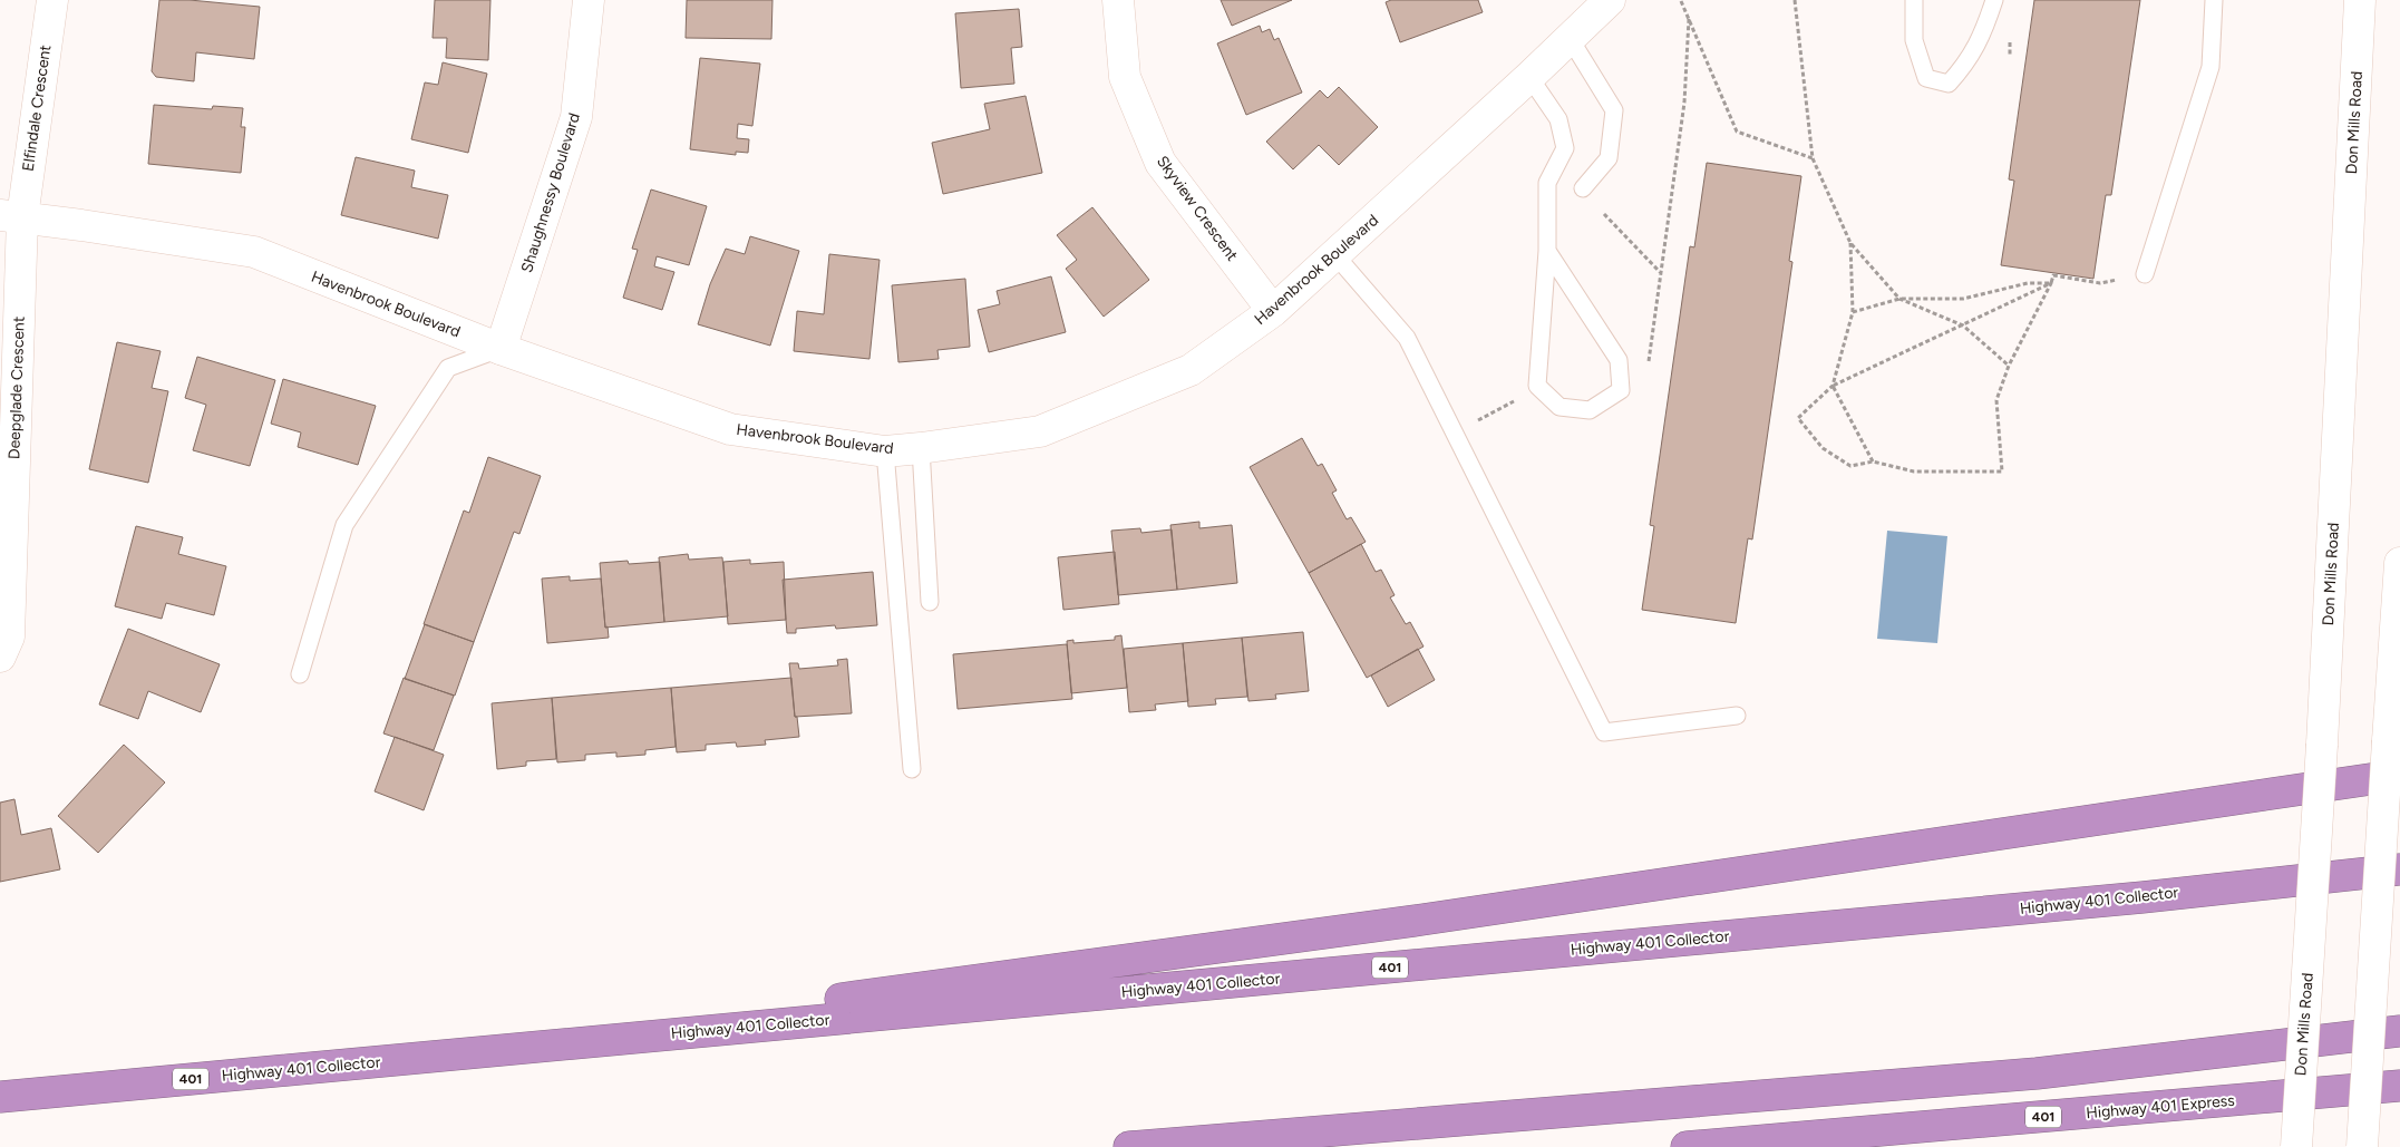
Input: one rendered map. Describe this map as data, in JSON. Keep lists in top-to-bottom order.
{
  "streets": {
    "highway": ["Highway 401 Collector", "401", "Highway 401 Express"],
    "street": [
      "Elfindale Crescent",
      "Don Mills Road",
      "Shaughnessy Boulevard",
      "Skyview Crescent",
      "Havenbrook Boulevard",
      "Deepglade Crescent"
    ]
  },
  "crossings": [
    ["Elfindale Crescent", "Havenbrook Boulevard"],
    ["Elfindale Crescent", "Deepglade Crescent"],
    ["Shaughnessy Boulevard", "Havenbrook Boulevard"],
    ["Skyview Crescent", "Havenbrook Boulevard"],
    ["Havenbrook Boulevard", "Deepglade Crescent"]
  ]
}
